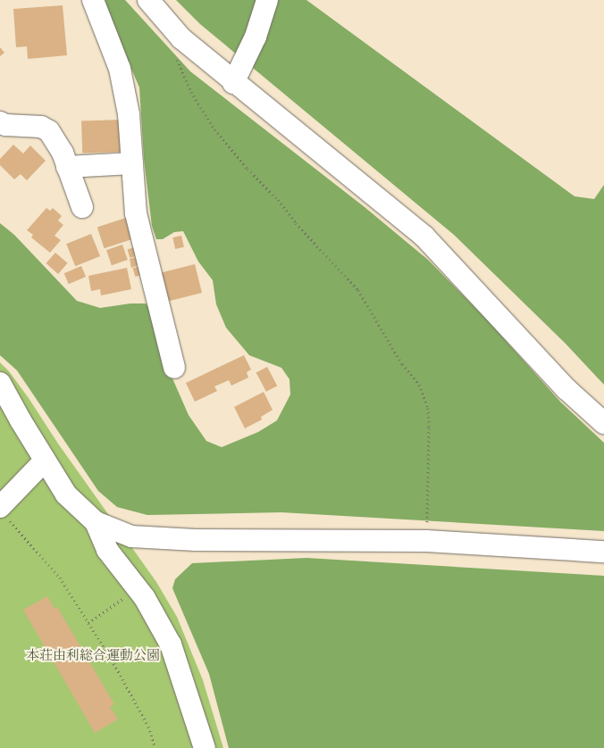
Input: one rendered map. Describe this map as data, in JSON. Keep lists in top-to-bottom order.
{
  "parks": ["本荘由利総合運動公園"]
}
